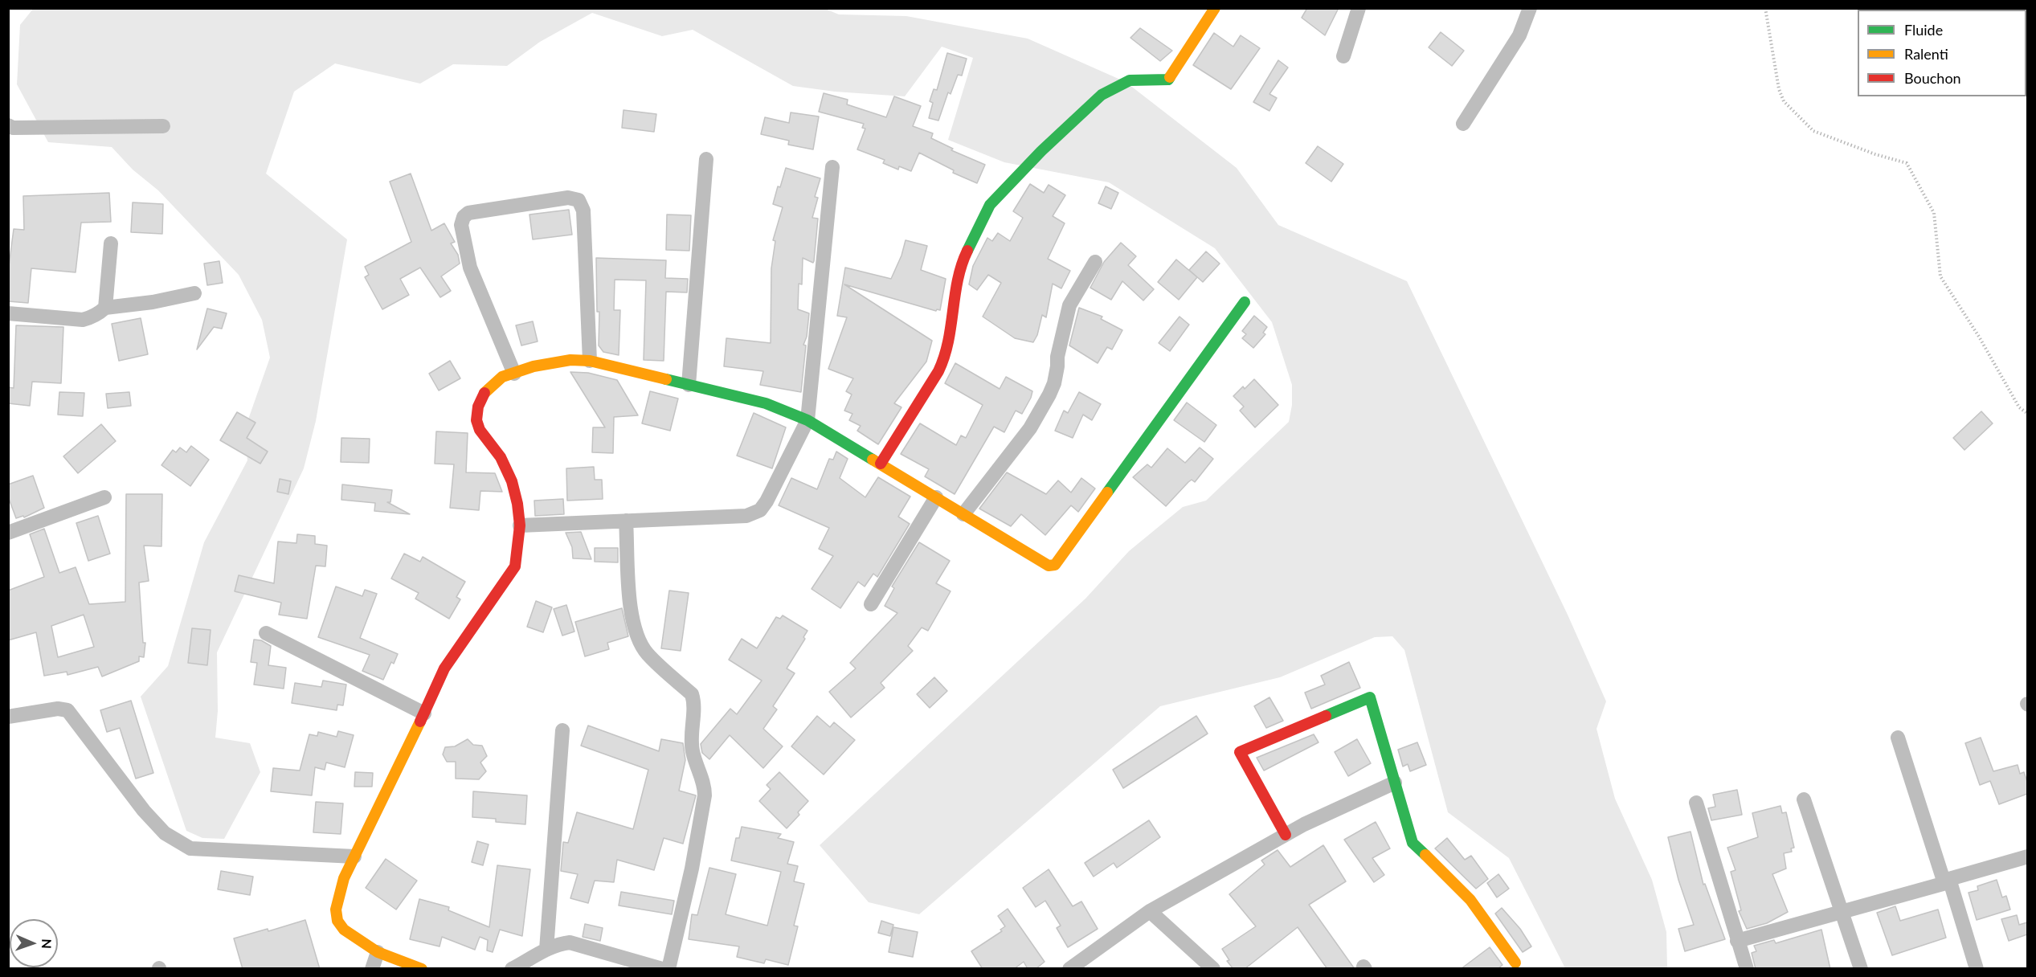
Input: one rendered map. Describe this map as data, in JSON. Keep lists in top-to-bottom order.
{
  "legend": ["Fluide", "Ralenti", "Bouchon"],
  "north": "right"
}
